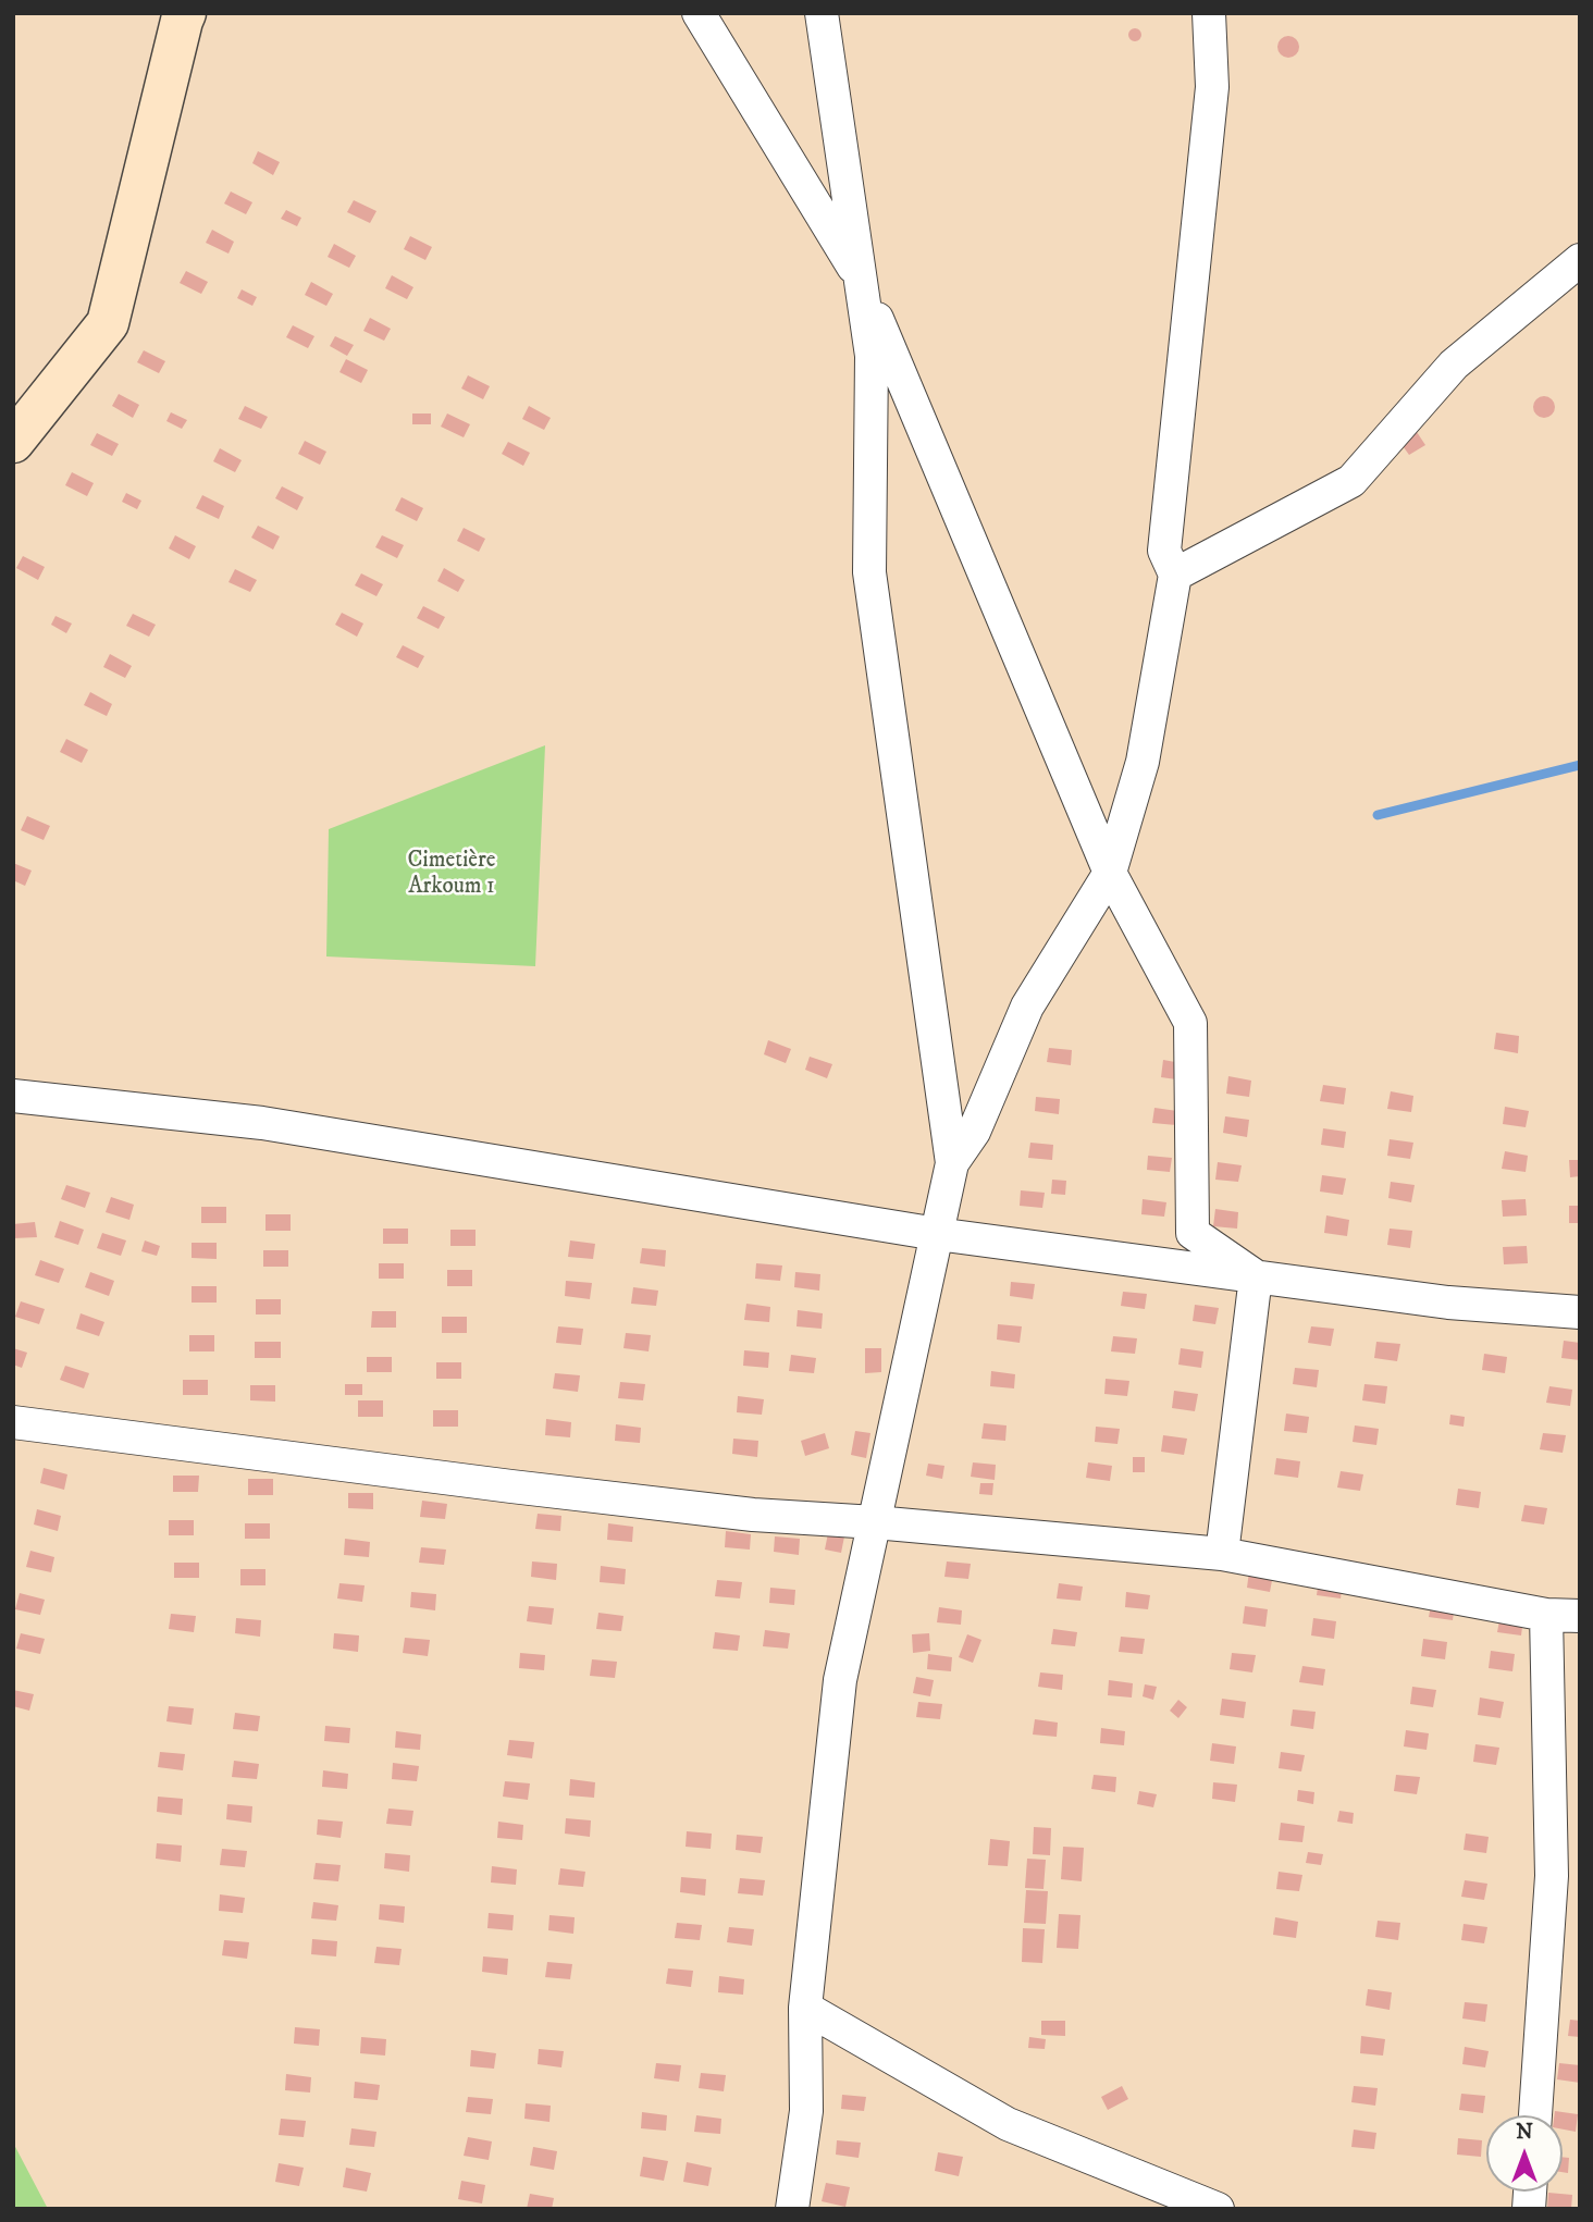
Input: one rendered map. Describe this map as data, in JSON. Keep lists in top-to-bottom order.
{
  "parks": ["Cimetière Arkoum 1"],
  "north": "top"
}
